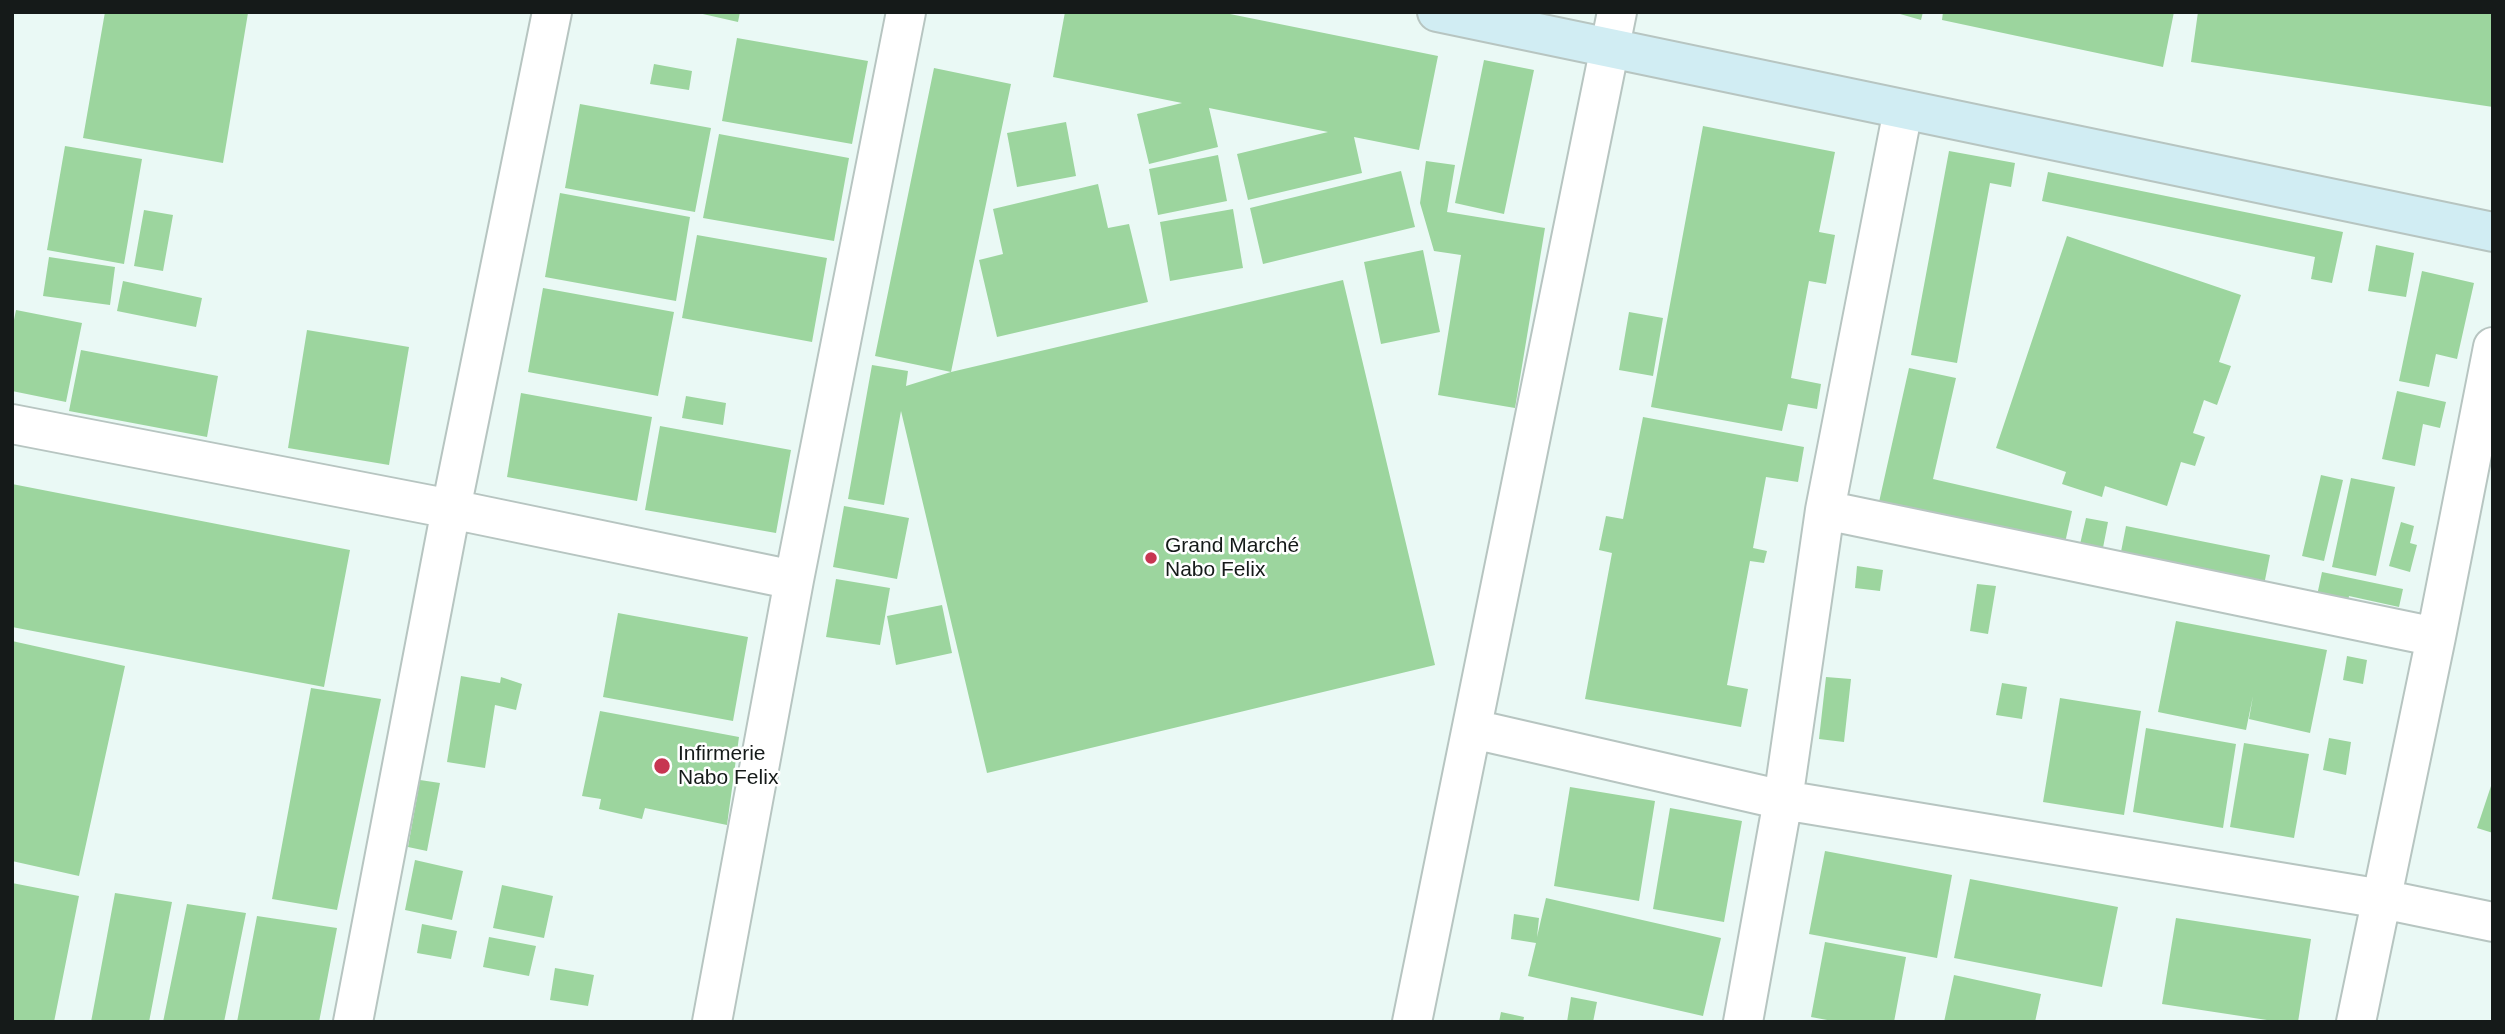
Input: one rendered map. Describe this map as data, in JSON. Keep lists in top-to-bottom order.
{
  "places": ["Grand Marché Nabo Felix", "Infirmerie Nabo Felix"]
}
